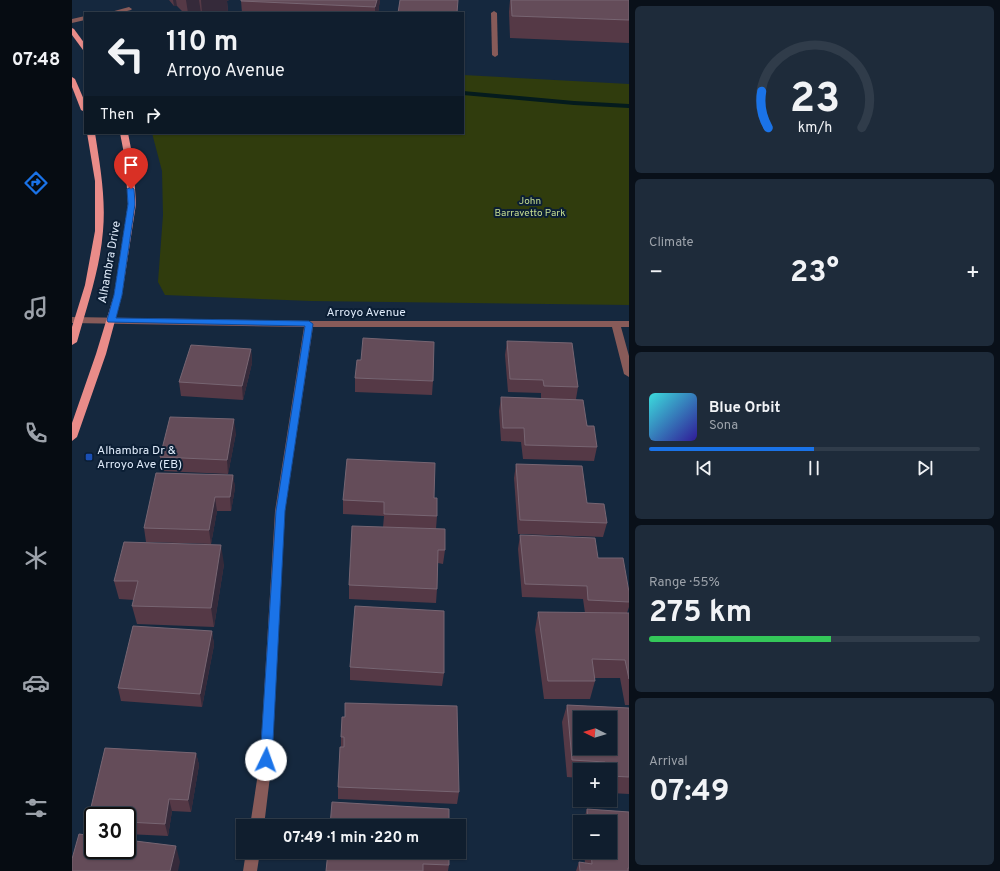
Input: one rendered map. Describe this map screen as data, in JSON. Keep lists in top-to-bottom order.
{
  "streets": {
    "main road": ["Alhambra Drive"],
    "street": ["Arroyo Avenue"]
  },
  "crossings": [
    ["Alhambra Drive", "Arroyo Avenue"]
  ],
  "parks": ["John Barravetto Park"],
  "places": {
    "transit": ["Alhambra Dr & Arroyo Ave (EB)"]
  },
  "north": "left",
  "page": {
    "tabs": "07:48",
    "turn": ["110 m", "Arroyo Avenue"],
    "then": "Then",
    "tile": [
      "Climate",
      ["Range · 55%", "275 km"],
      ["Arrival", "07:49"]
    ],
    "heat": ["−", "23°", "+"],
    "song": ["Blue Orbit", "Sona"],
    "map_buttons": ["+", "−"],
    "limit": "30",
    "trip": "07:49 · 1 min · 220 m",
    "gauge": ["23", "km/h"]
  }
}
